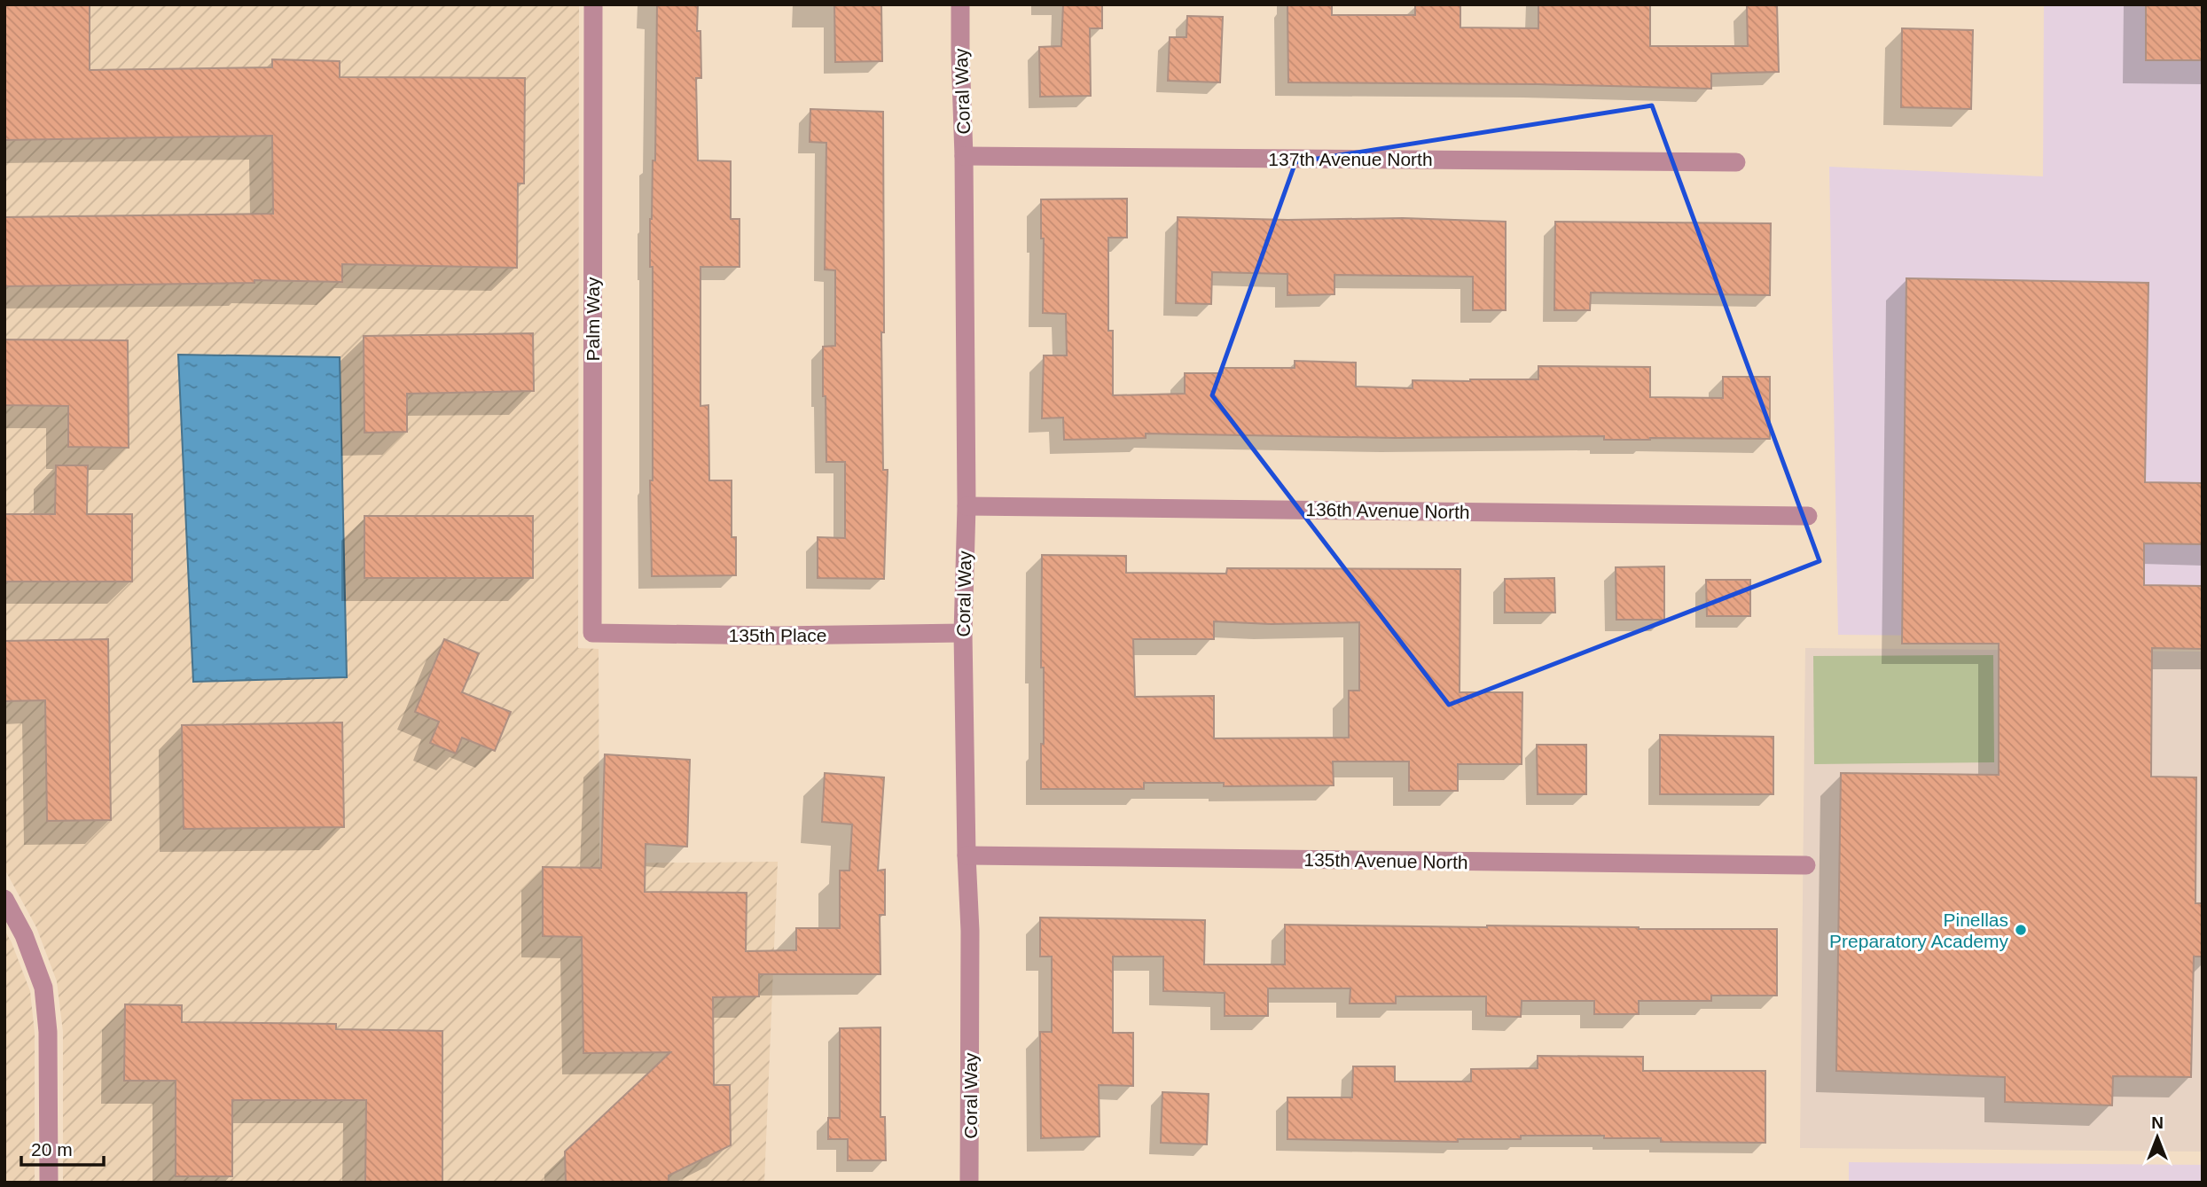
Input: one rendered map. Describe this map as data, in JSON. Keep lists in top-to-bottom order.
{
  "streets": {
    "street": [
      "Coral Way",
      "137th Avenue North",
      "Palm Way",
      "136th Avenue North",
      "135th Place",
      "135th Avenue North"
    ]
  },
  "crossings": [
    ["Coral Way", "137th Avenue North"],
    ["Coral Way", "136th Avenue North"],
    ["Coral Way", "135th Place"],
    ["Coral Way", "135th Avenue North"],
    ["Palm Way", "135th Place"]
  ],
  "places": ["Pinellas Preparatory Academy"],
  "scale_bar": "20 m",
  "north": "top"
}
